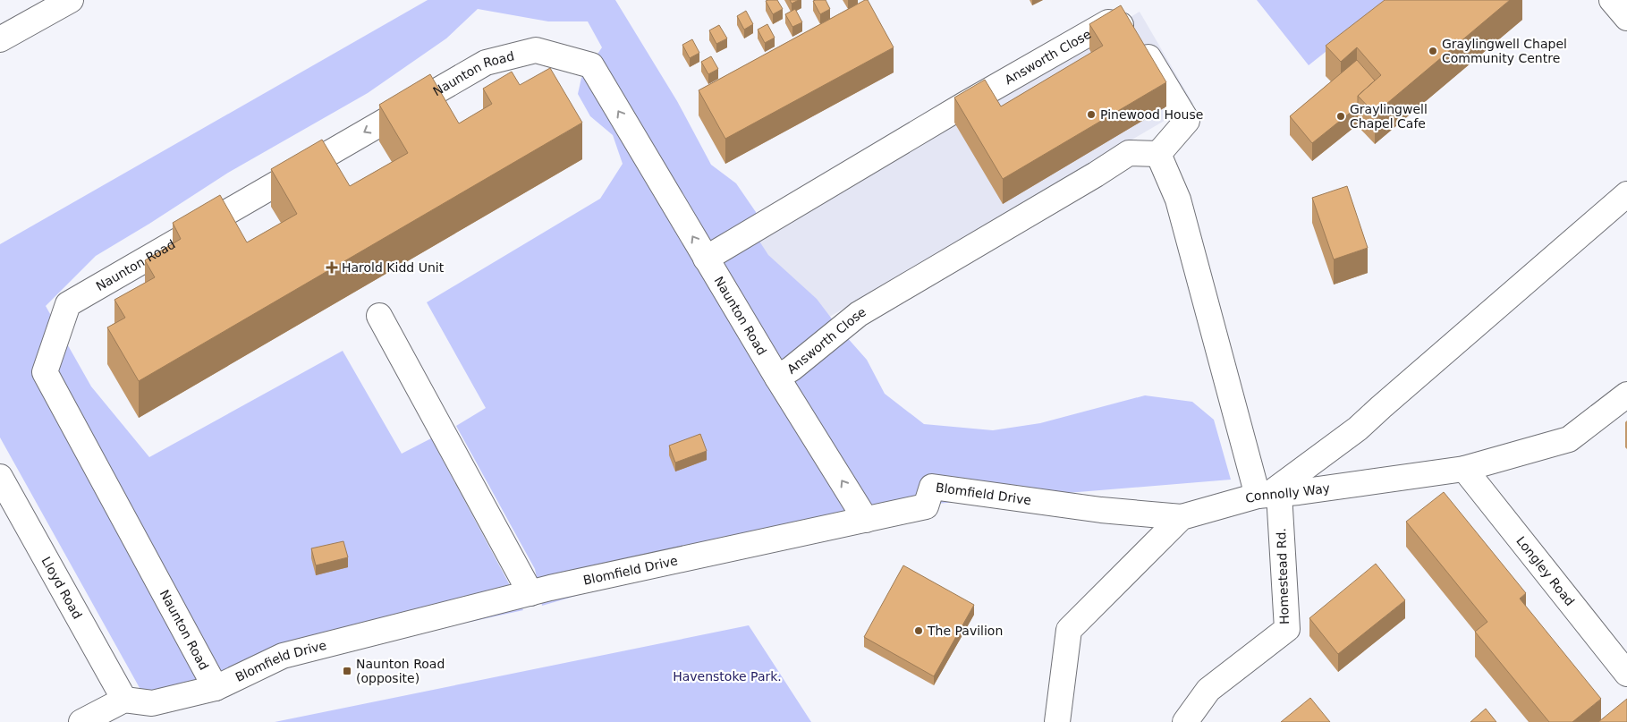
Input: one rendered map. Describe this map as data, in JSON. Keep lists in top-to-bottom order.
{
  "streets": {
    "street": [
      "Answorth Close",
      "Naunton Road",
      "Connolly Way",
      "Blomfield Drive",
      "Longley Road",
      "Homestead Rd.",
      "Lloyd Road"
    ]
  },
  "crossings": [
    ["Answorth Close", "Naunton Road"],
    ["Naunton Road", "Blomfield Drive"],
    ["Connolly Way", "Blomfield Drive"],
    ["Connolly Way", "Longley Road"],
    ["Connolly Way", "Homestead Rd."],
    ["Blomfield Drive", "Lloyd Road"]
  ],
  "parks": ["Havenstoke Park."],
  "places": {
    "other": [
      "Graylingwell Chapel Community Centre",
      "Pinewood House",
      "Graylingwell Chapel Cafe",
      "The Pavilion"
    ],
    "health": ["Harold Kidd Unit"],
    "transit": ["Naunton Road (opposite)"]
  }
}
